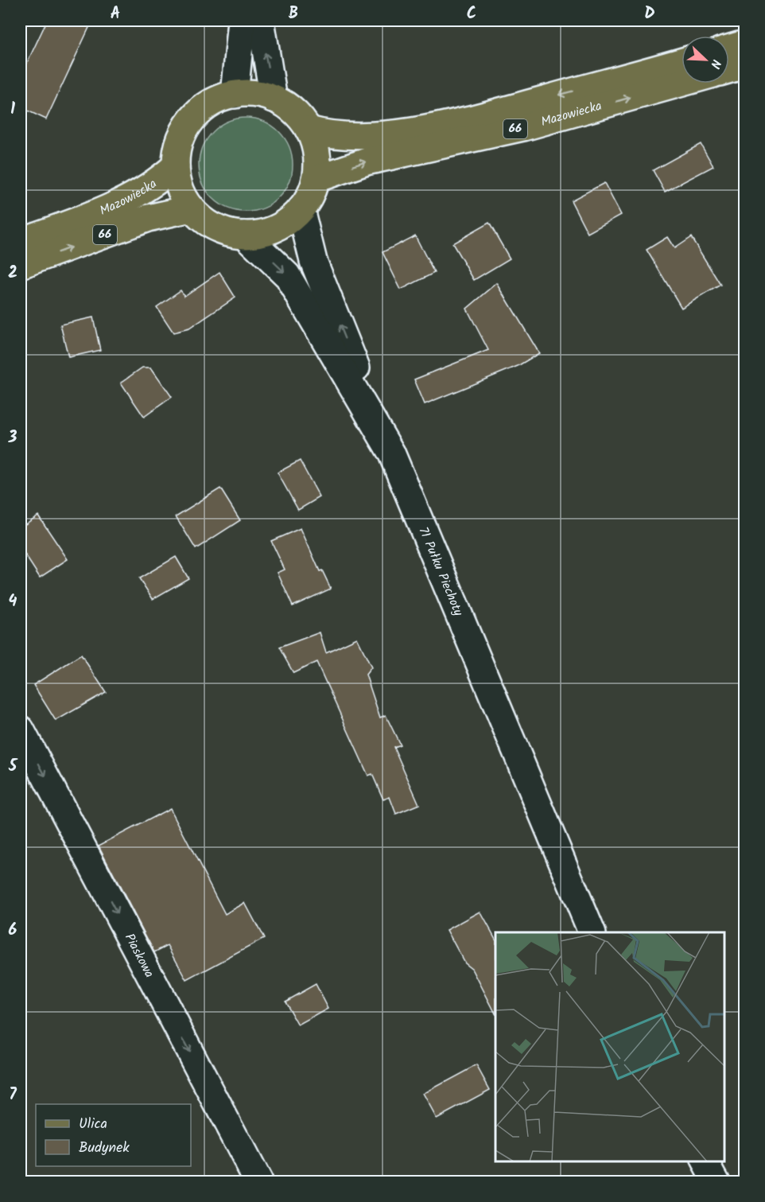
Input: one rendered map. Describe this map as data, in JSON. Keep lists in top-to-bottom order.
{
  "streets": {
    "main road": ["Mazowiecka", "66"],
    "street": ["71 Pułku Piechoty", "Piaskowa"]
  },
  "crossings": [
    ["Mazowiecka", "71 Pułku Piechoty"]
  ],
  "one_way": ["Piaskowa"],
  "legend": ["Ulica", "Budynek"],
  "north": "bottom right",
  "grid": {
    "columns": [
      "A",
      "B",
      "C",
      "D"
    ],
    "rows": [
      "1",
      "2",
      "3",
      "4",
      "5",
      "6",
      "7"
    ]
  }
}
